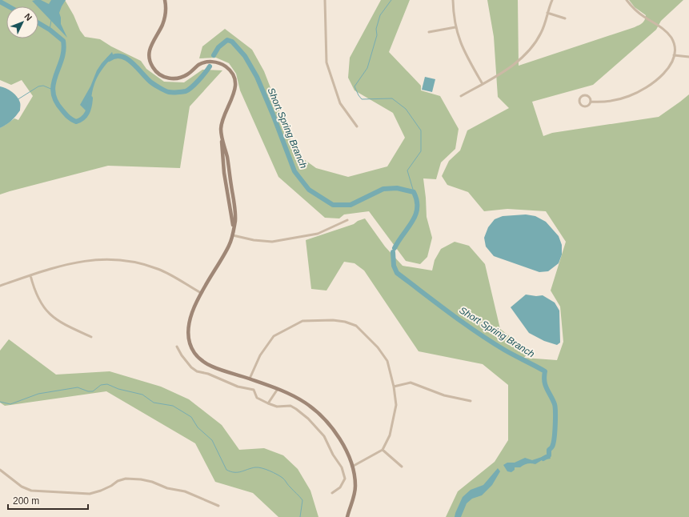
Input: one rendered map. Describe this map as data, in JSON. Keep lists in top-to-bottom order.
{
  "water": ["Short Spring Branch"],
  "scale_bar": "200 m",
  "north": "top right"
}
